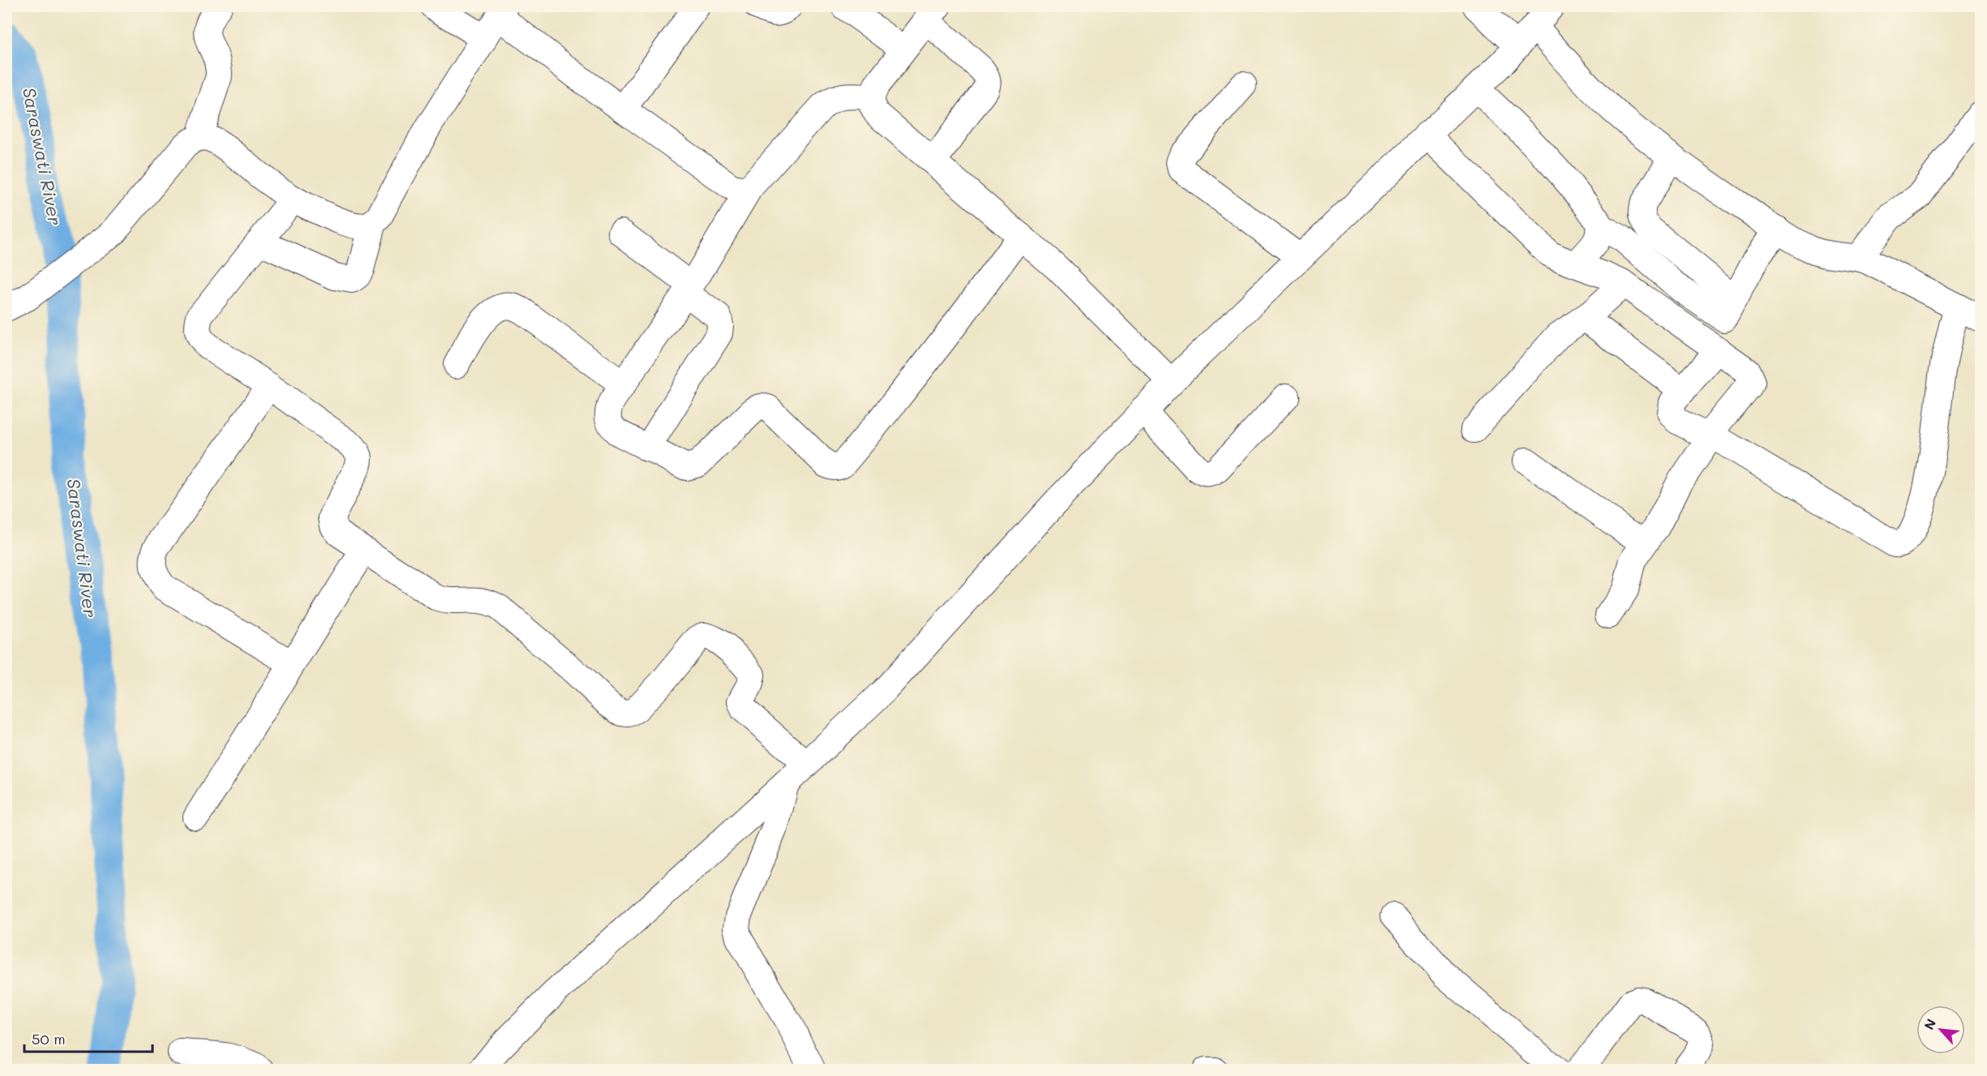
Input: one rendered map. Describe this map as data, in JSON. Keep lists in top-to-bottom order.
{
  "water": ["Saraswati River"],
  "scale_bar": "50 m",
  "north": "top left"
}
